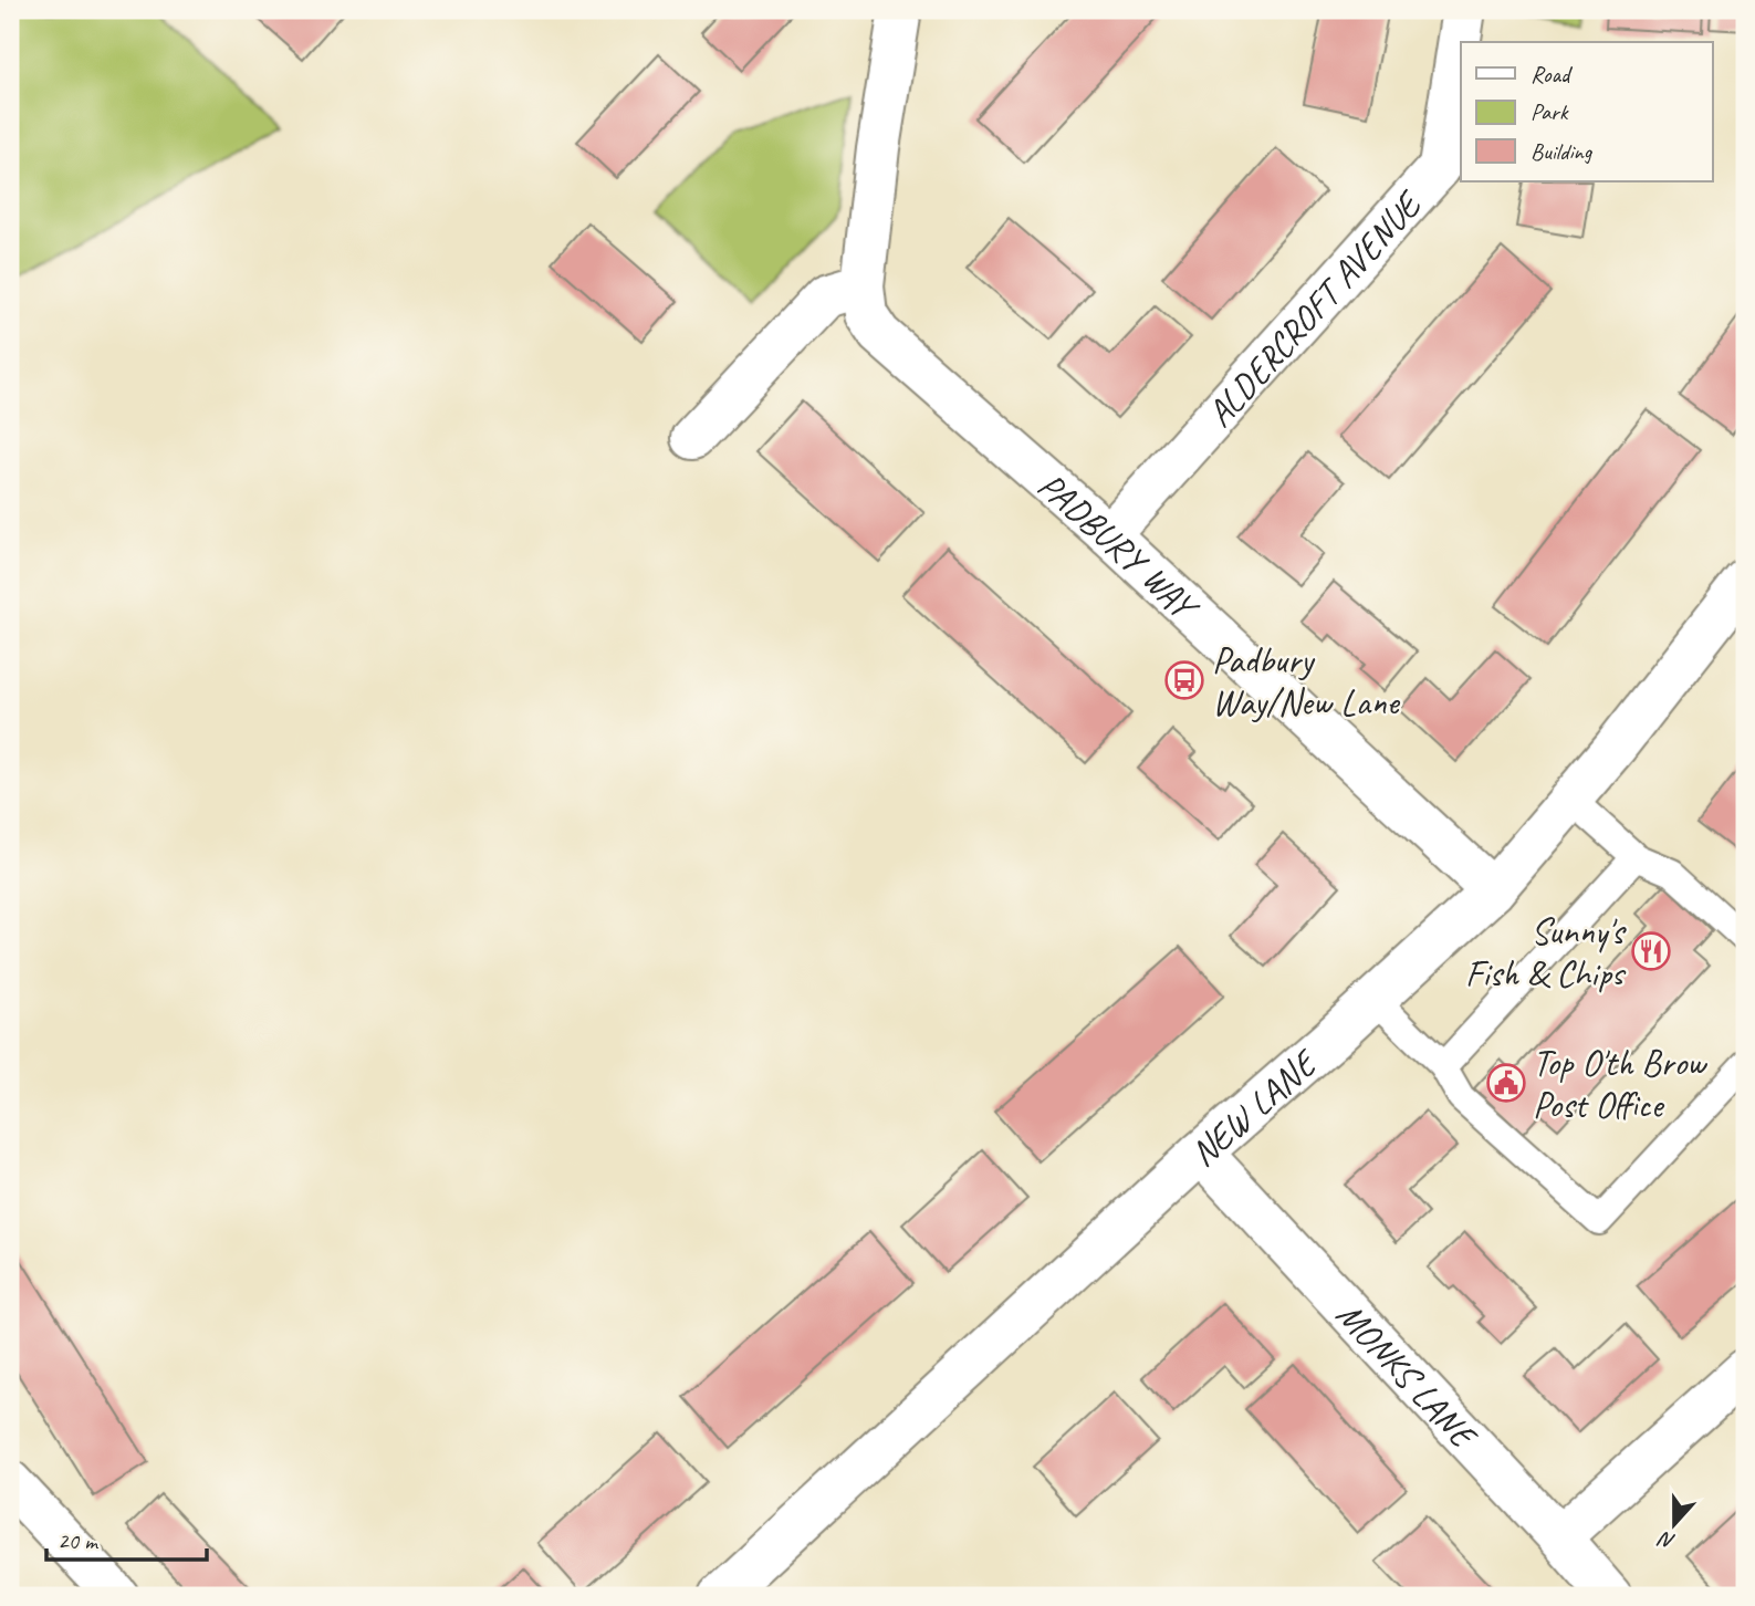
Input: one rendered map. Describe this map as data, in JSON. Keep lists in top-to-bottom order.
{
  "streets": {
    "street": [
      "ALDERCROFT AVENUE",
      "PADBURY WAY",
      "NEW LANE",
      "MONKS LANE"
    ]
  },
  "crossings": [
    ["ALDERCROFT AVENUE", "PADBURY WAY"],
    ["PADBURY WAY", "NEW LANE"],
    ["NEW LANE", "MONKS LANE"]
  ],
  "places": {
    "bus stop": ["Padbury Way/New Lane"],
    "restaurant": ["Sunny's Fish & Chips"],
    "public building": ["Top O'th Brow Post Office"]
  },
  "legend": ["Road", "Park", "Building"],
  "scale_bar": "20 m",
  "north": "bottom"
}
